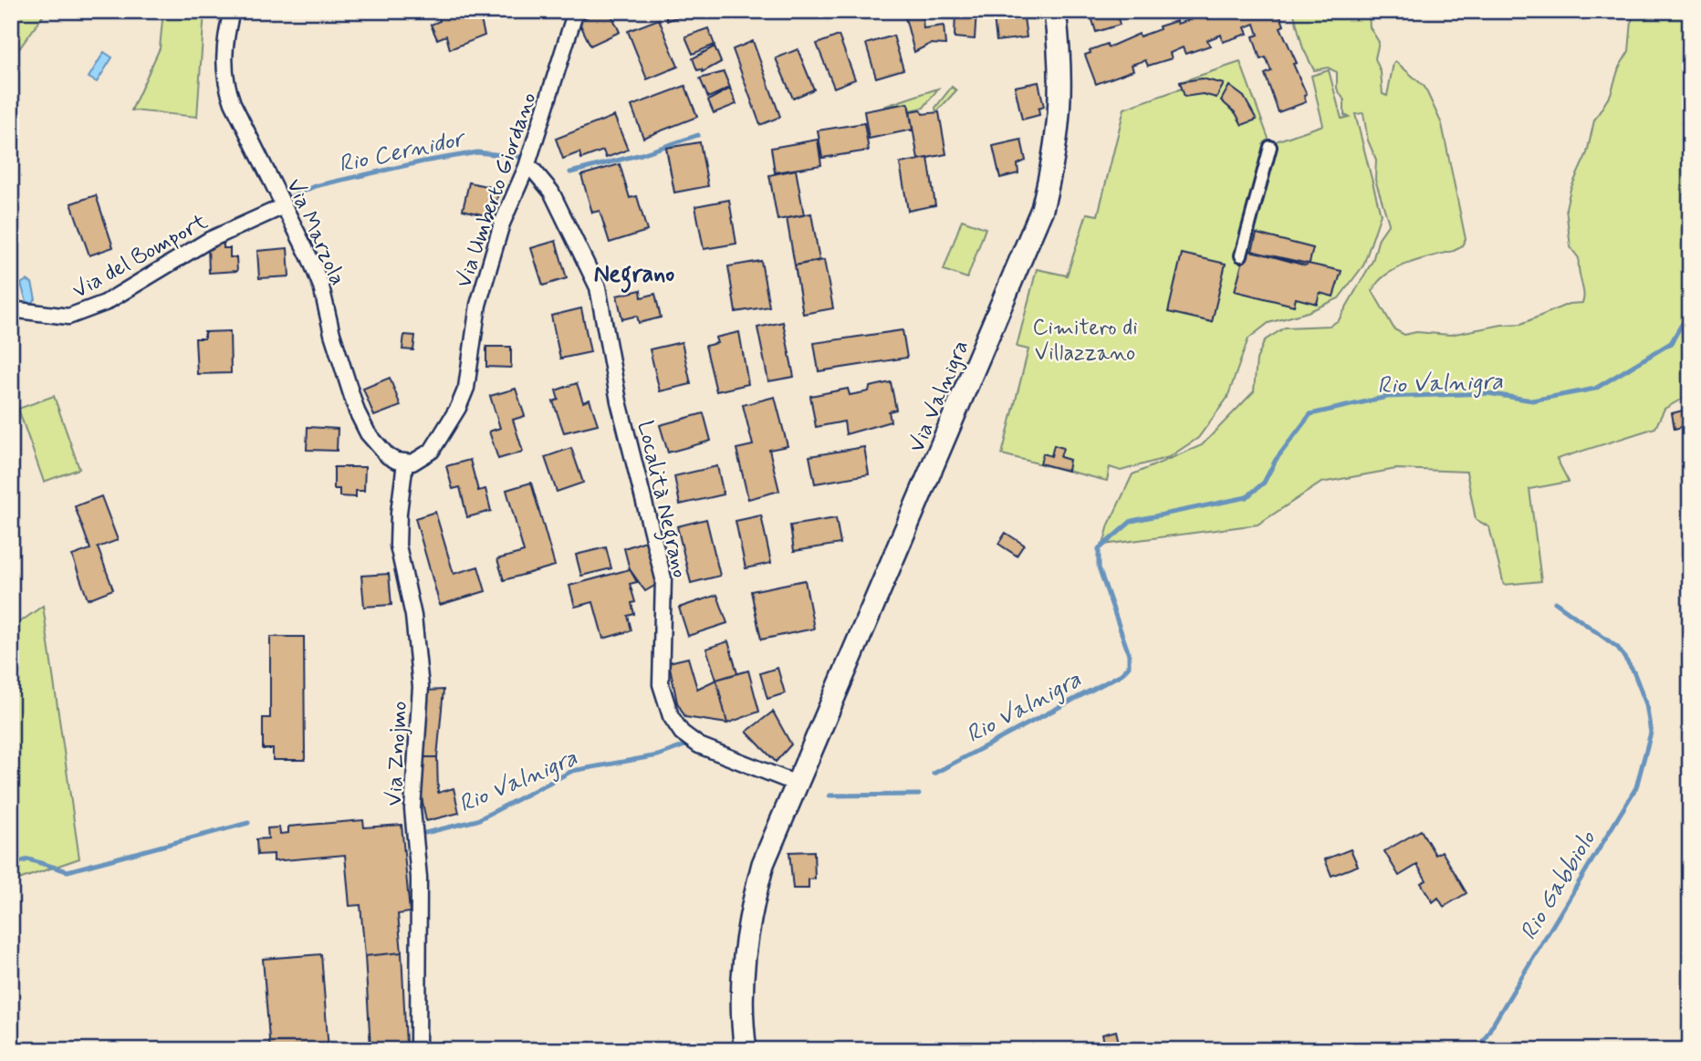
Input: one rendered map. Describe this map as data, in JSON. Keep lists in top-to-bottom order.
{
  "streets": {
    "main road": ["Via Valnigra"],
    "street": [
      "Via Umberto Giordano",
      "Via Marzola",
      "Via del Bomport",
      "Località Negrano",
      "Via Znojmo"
    ]
  },
  "crossings": [
    ["Via Umberto Giordano", "Via Marzola"],
    ["Via Umberto Giordano", "Località Negrano"],
    ["Via Umberto Giordano", "Via Znojmo"],
    ["Via Marzola", "Via del Bomport"],
    ["Via Marzola", "Via Znojmo"],
    ["Via Valnigra", "Località Negrano"]
  ],
  "districts": ["Negrano"],
  "water": ["Rio Cernidor", "Rio Valnigra", "Rio Gabbiolo"],
  "parks": ["Cimitero di Villazzano"]
}
